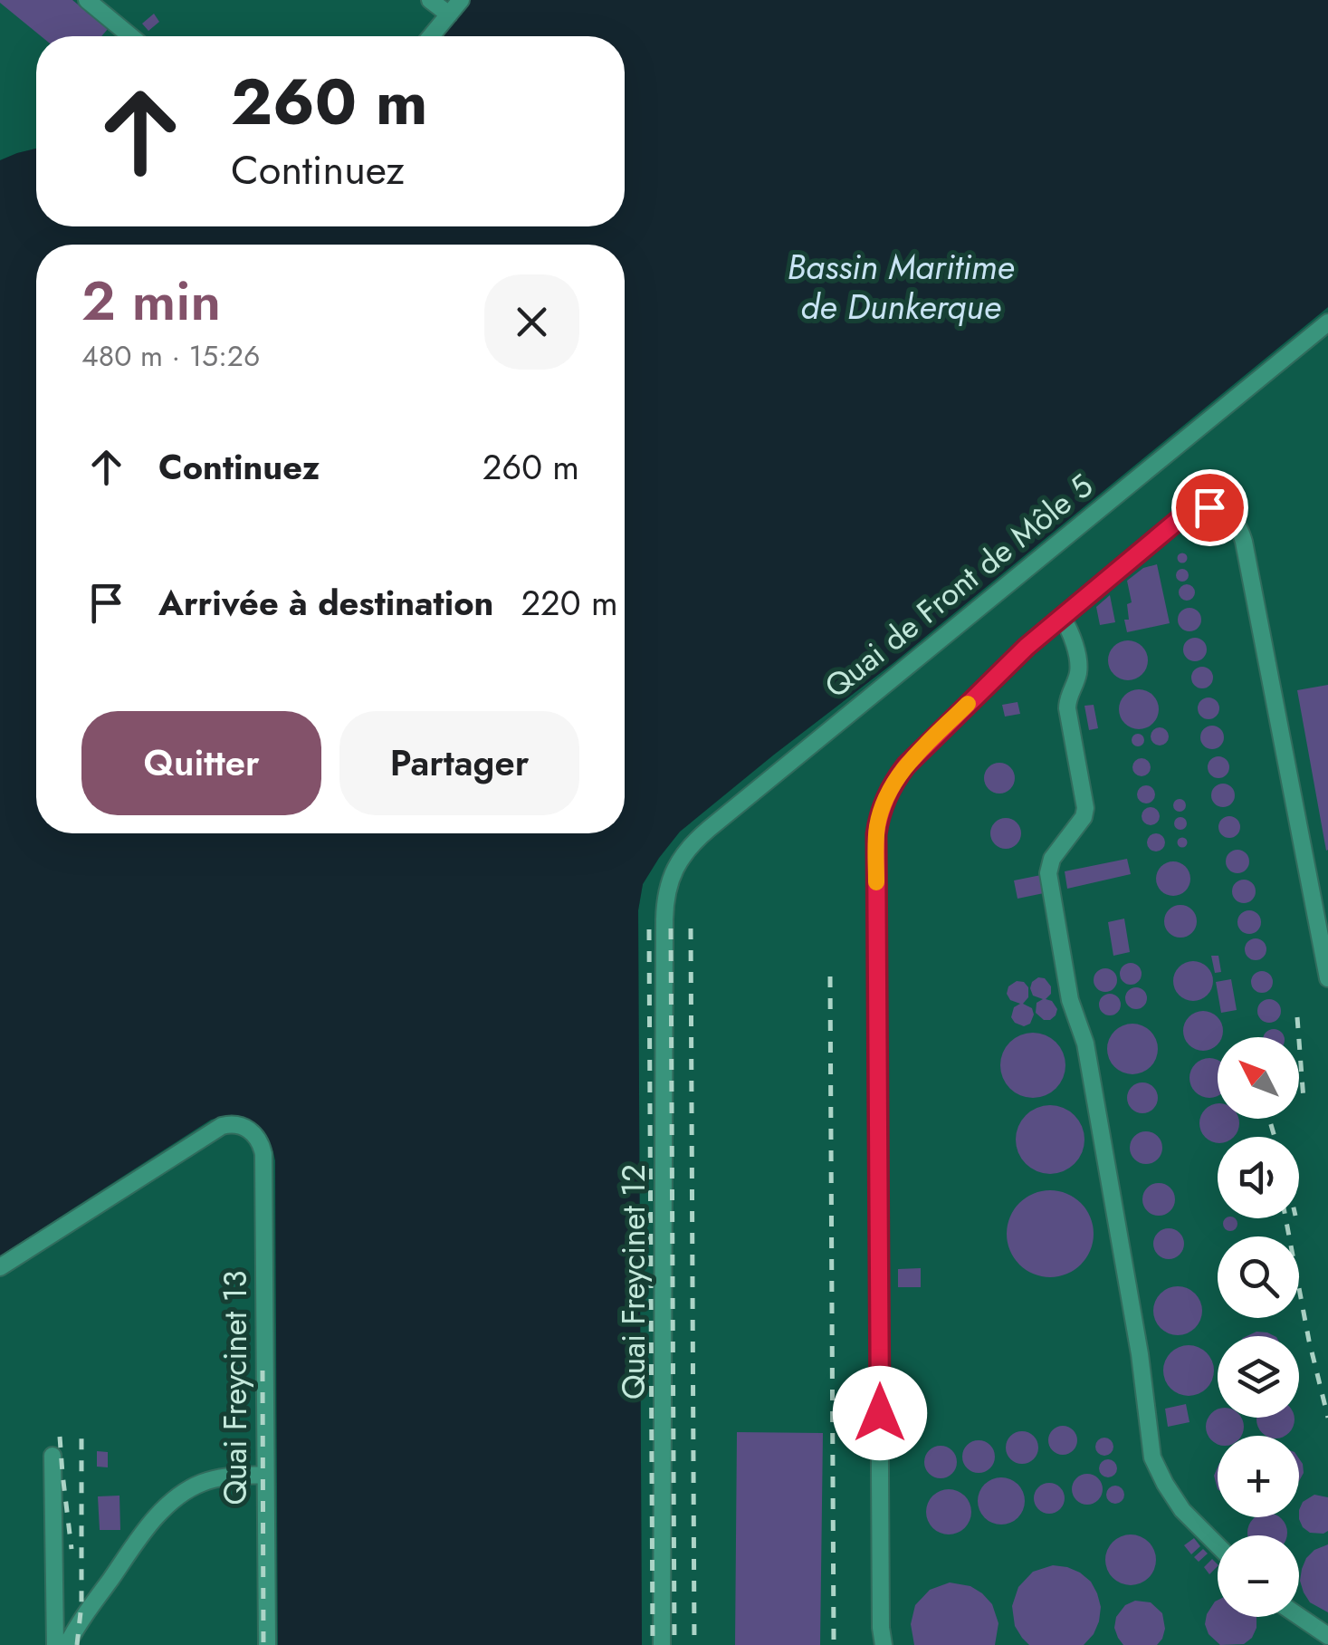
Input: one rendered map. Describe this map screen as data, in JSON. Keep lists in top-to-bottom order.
{
  "streets": {
    "street": ["Quai de Front de Môle 5", "Quai Freycinet 12", "Quai Freycinet 13"]
  },
  "crossings": [
    ["Quai de Front de Môle 5", "Quai Freycinet 12"]
  ],
  "water": ["Bassin Maritime de Dunkerque"],
  "north": "top left",
  "page": {
    "turn": ["260 m", "Continuez"],
    "heading": ["2 min", "480 m · 15:26"],
    "list": [
      {
        "name": "Continuez",
        "value": "260 m"
      },
      {
        "name": "Arrivée à destination",
        "value": "220 m"
      }
    ],
    "buttons": ["Quitter", "Partager"],
    "map_buttons": ["+", "−"]
  }
}
